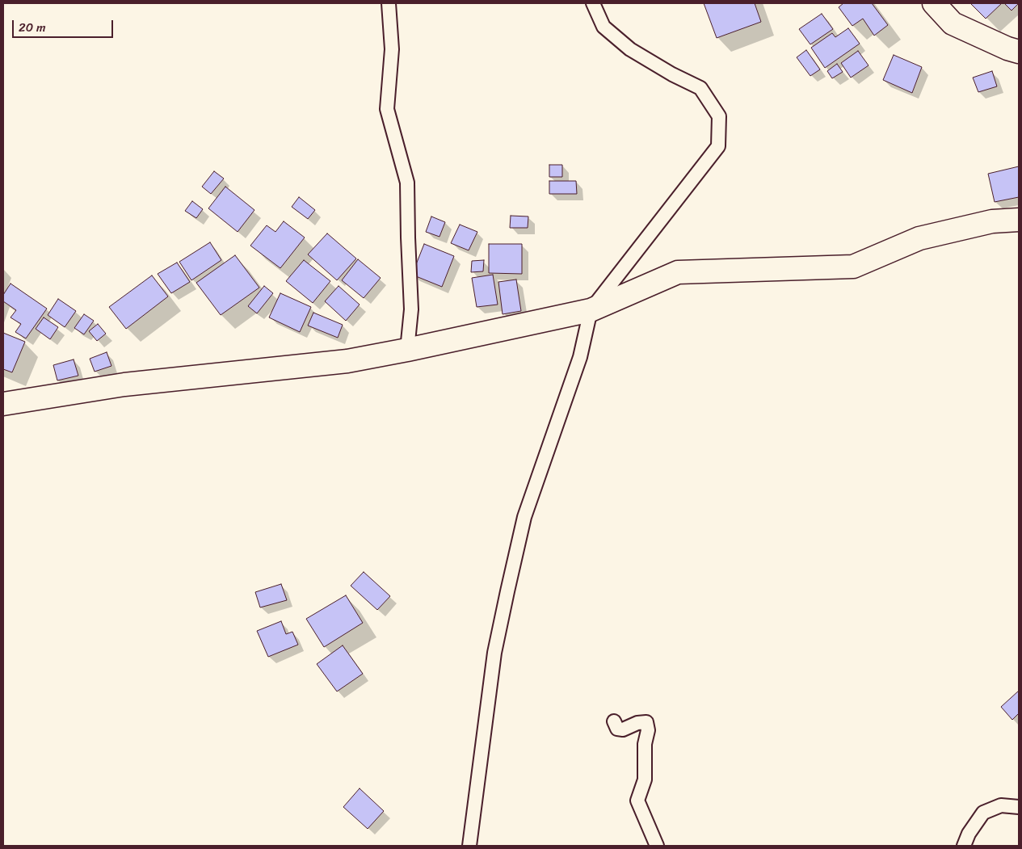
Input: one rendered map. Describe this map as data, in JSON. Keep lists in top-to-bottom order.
{
  "scale_bar": "20 m"
}
